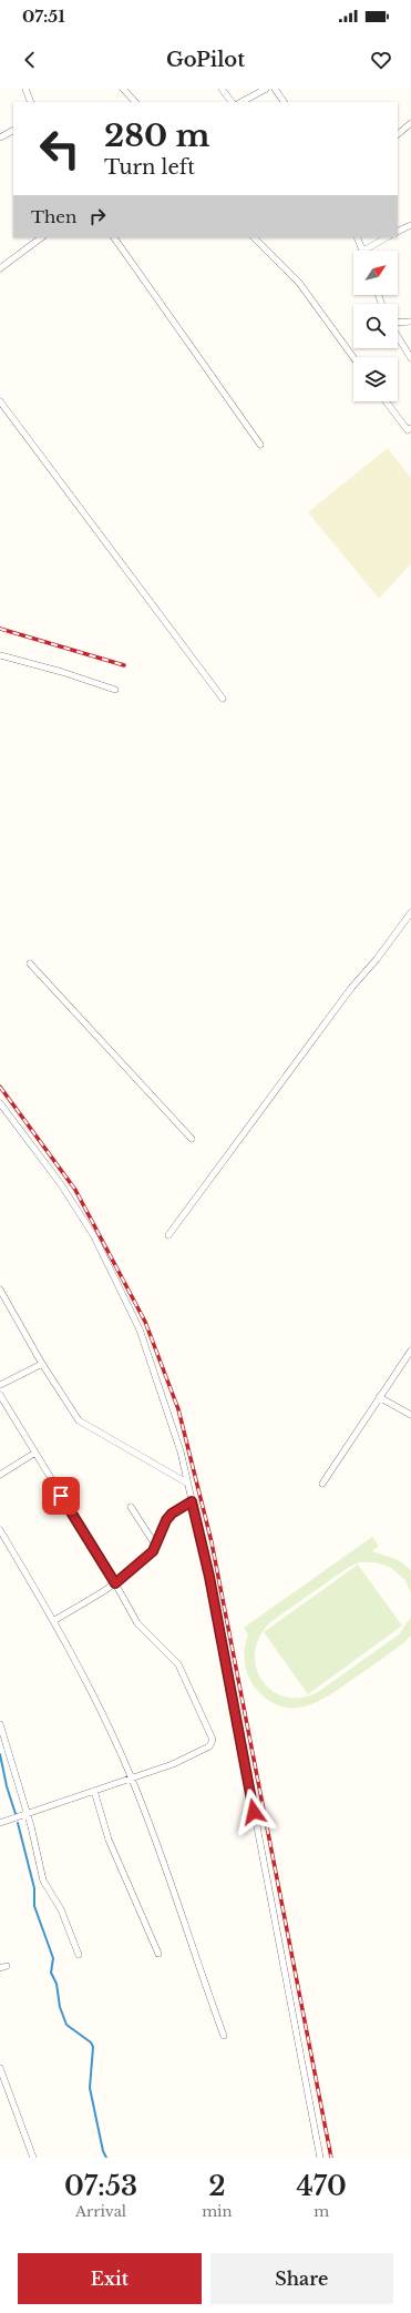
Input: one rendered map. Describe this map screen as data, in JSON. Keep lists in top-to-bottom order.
{
  "north": "top right",
  "page": {
    "status": "07:51",
    "header": "GoPilot",
    "turn": ["280 m", "Turn left"],
    "then": "Then",
    "eta": [
      "07:53",
      "Arrival",
      "2",
      "min",
      "470",
      "m"
    ],
    "buttons": ["Exit", "Share"]
  }
}
